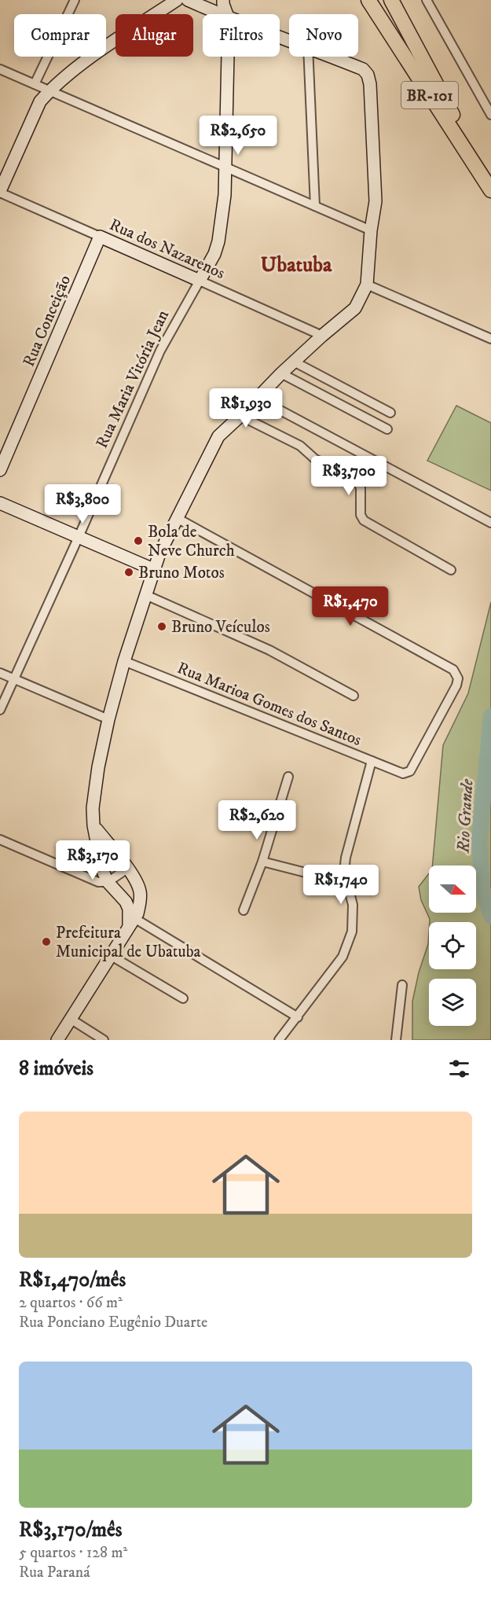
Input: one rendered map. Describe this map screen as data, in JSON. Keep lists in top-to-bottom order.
{
  "streets": {
    "highway": ["BR-101"],
    "street": [
      "Rua dos Nazarenos",
      "Rua Conceição",
      "Rua Maria Vitória Jean",
      "Rua Marioa Gomes dos Santos"
    ]
  },
  "crossings": [
    ["Rua dos Nazarenos", "Rua Conceição"],
    ["Rua dos Nazarenos", "Rua Maria Vitória Jean"]
  ],
  "districts": ["Ubatuba"],
  "water": ["Rio Grande"],
  "places": [
    "Bola de Neve Church",
    "Bruno Motos",
    "Bruno Veículos",
    "Prefeitura Municipal de Ubatuba"
  ],
  "north": "right",
  "page": {
    "chip": [
      "Comprar",
      "Alugar",
      "Filtros",
      "Novo"
    ],
    "price": [
      "R$2,650",
      "R$1,930",
      "R$3,700",
      "R$3,800",
      "R$1,470",
      "R$2,620",
      "R$3,170",
      "R$1,740"
    ],
    "heading": "8 imóveis",
    "list": [
      {
        "name": "R$1,470/mês",
        "note": "2 quartos · 66 m² · Rua Ponciano Eugênio Duarte"
      },
      {
        "name": "R$3,170/mês",
        "note": "5 quartos · 128 m² · Rua Paraná"
      }
    ]
  }
}
